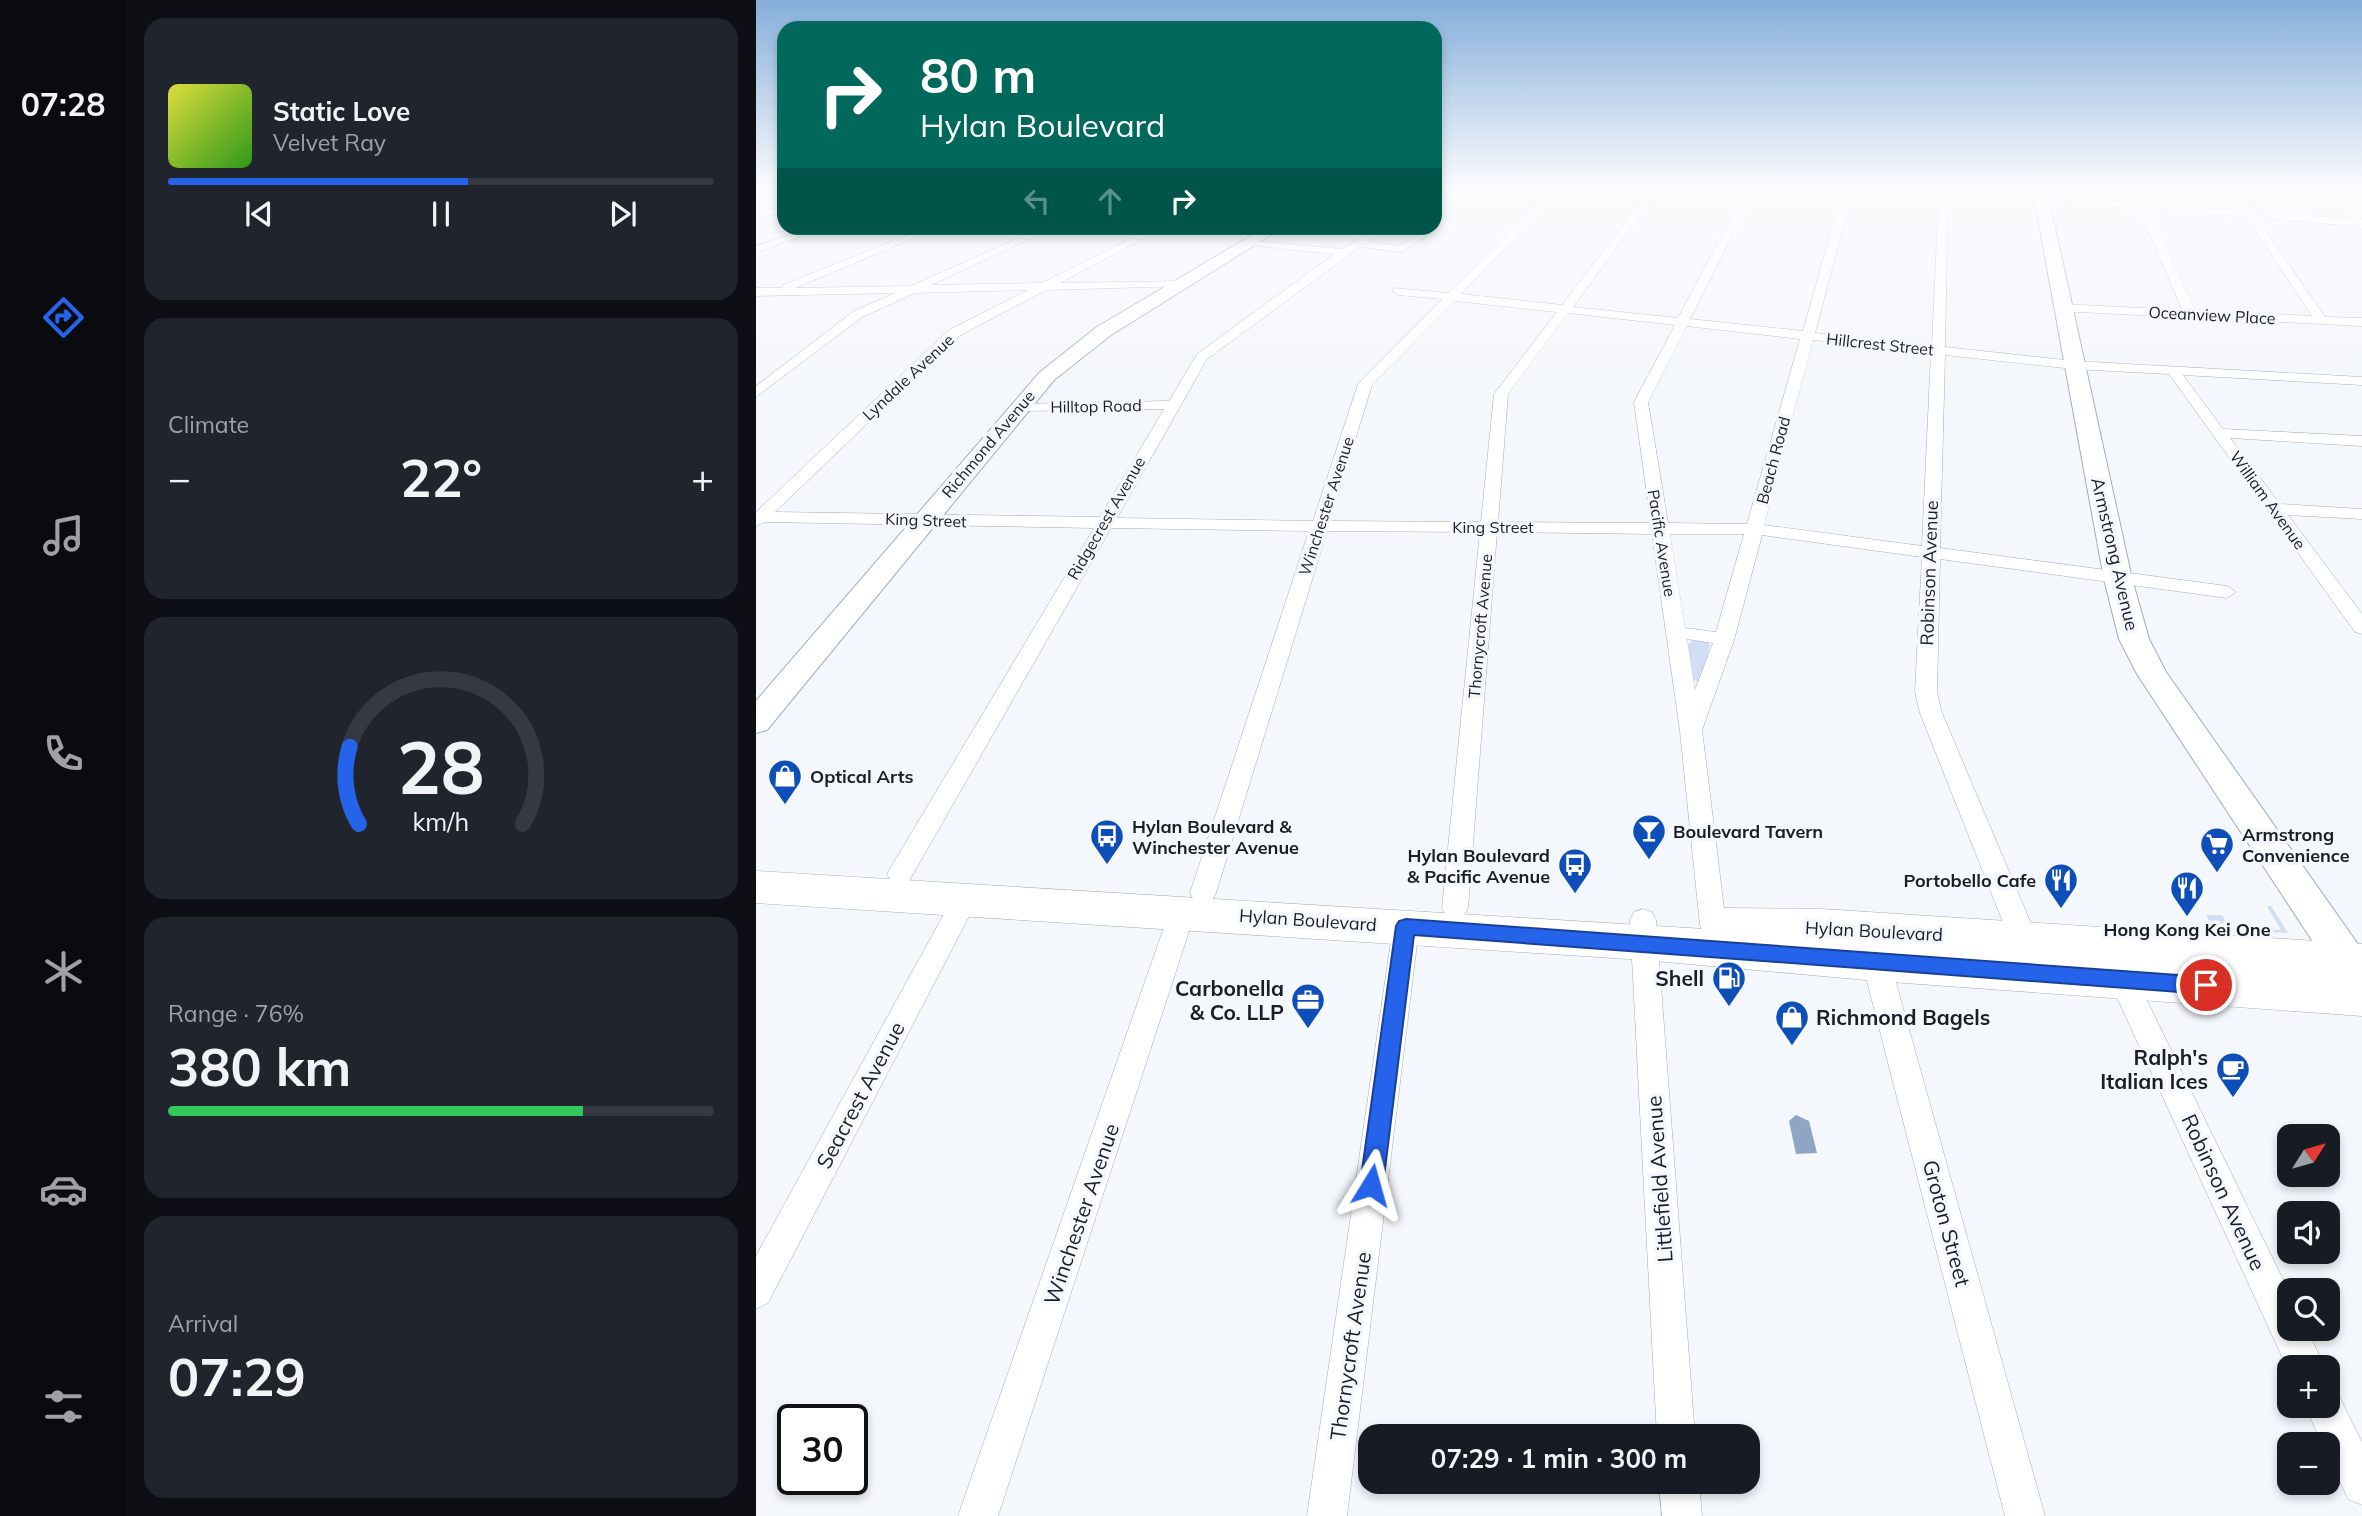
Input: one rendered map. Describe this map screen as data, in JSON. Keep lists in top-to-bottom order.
{
  "streets": {
    "main road": ["Hylan Boulevard"],
    "street": [
      "Oceanview Place",
      "Hillcrest Street",
      "Lyndale Avenue",
      "Hilltop Road",
      "Richmond Avenue",
      "Beach Road",
      "William Avenue",
      "Winchester Avenue",
      "Ridgecrest Avenue",
      "King Street",
      "Pacific Avenue",
      "Armstrong Avenue",
      "Robinson Avenue",
      "Thornycroft Avenue",
      "Seacrest Avenue",
      "Littlefield Avenue",
      "Groton Street"
    ]
  },
  "crossings": [
    ["Oceanview Place", "Armstrong Avenue"],
    ["Hillcrest Street", "Beach Road"],
    ["Hillcrest Street", "William Avenue"],
    ["Hillcrest Street", "Winchester Avenue"],
    ["Hillcrest Street", "Pacific Avenue"],
    ["Hillcrest Street", "Armstrong Avenue"],
    ["Hillcrest Street", "Robinson Avenue"],
    ["Hillcrest Street", "Thornycroft Avenue"],
    ["Lyndale Avenue", "King Street"],
    ["Hilltop Road", "Richmond Avenue"],
    ["Hilltop Road", "Ridgecrest Avenue"],
    ["Richmond Avenue", "King Street"],
    ["Beach Road", "King Street"],
    ["Beach Road", "Pacific Avenue"],
    ["Winchester Avenue", "King Street"],
    ["Winchester Avenue", "Hylan Boulevard"],
    ["Ridgecrest Avenue", "King Street"],
    ["Ridgecrest Avenue", "Hylan Boulevard"],
    ["King Street", "Pacific Avenue"],
    ["King Street", "Armstrong Avenue"],
    ["King Street", "Robinson Avenue"],
    ["King Street", "Thornycroft Avenue"],
    ["Pacific Avenue", "Hylan Boulevard"],
    ["Armstrong Avenue", "Hylan Boulevard"],
    ["Robinson Avenue", "Hylan Boulevard"],
    ["Thornycroft Avenue", "Hylan Boulevard"],
    ["Hylan Boulevard", "Seacrest Avenue"],
    ["Hylan Boulevard", "Littlefield Avenue"],
    ["Hylan Boulevard", "Groton Street"]
  ],
  "places": {
    "shop": ["Optical Arts", "Richmond Bagels"],
    "bar": ["Boulevard Tavern"],
    "bus stop": ["Hylan Boulevard & Winchester Avenue", "Hylan Boulevard & Pacific Avenue"],
    "supermarket": ["Armstrong Convenience"],
    "restaurant": ["Portobello Cafe", "Hong Kong Kei One"],
    "fuel station": ["Shell"],
    "office": ["Carbonella & Co. LLP"],
    "cafe": ["Ralph's Italian Ices"]
  },
  "north": "top right",
  "page": {
    "tabs": "07:28",
    "turn": ["80 m", "Hylan Boulevard"],
    "song": ["Static Love", "Velvet Ray"],
    "tile": [
      "Climate",
      ["Range · 76%", "380 km"],
      ["Arrival", "07:29"]
    ],
    "heat": ["−", "22°", "+"],
    "map_buttons": ["+", "−"],
    "limit": "30",
    "trip": "07:29 · 1 min · 300 m",
    "gauge": ["28", "km/h"]
  }
}
